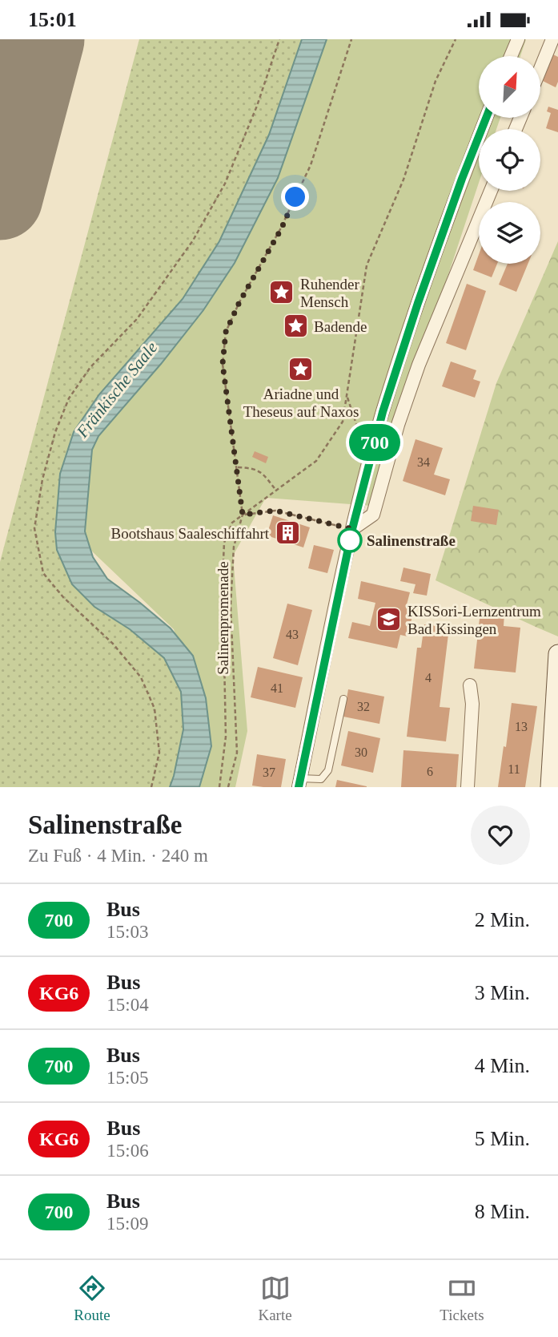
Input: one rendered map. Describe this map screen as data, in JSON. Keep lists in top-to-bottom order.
{
  "streets": {
    "path": ["Salinenpromenade"]
  },
  "water": ["Fränkische Saale"],
  "places": {
    "place": ["Ruhender Mensch", "Badende", "Ariadne und Theseus auf Naxos"],
    "building": ["Bootshaus Saaleschiffahrt"],
    "other": ["Salinenstraße"],
    "school or university": ["KISSori-Lernzentrum Bad Kissingen"]
  },
  "lines": ["bus line 700"],
  "house_numbers": [
    "34",
    "43",
    "4",
    "41",
    "32",
    "13",
    "30",
    "11",
    "6",
    "37"
  ],
  "north": "top right",
  "page": {
    "status": "15:01",
    "on_map": "700",
    "heading": ["Salinenstraße", "Zu Fuß · 4 Min. · 240 m"],
    "list": [
      {
        "mark": "700",
        "name": "Bus",
        "note": "15:03",
        "value": "2 Min."
      },
      {
        "mark": "KG6",
        "name": "Bus",
        "note": "15:04",
        "value": "3 Min."
      },
      {
        "mark": "700",
        "name": "Bus",
        "note": "15:05",
        "value": "4 Min."
      },
      {
        "mark": "KG6",
        "name": "Bus",
        "note": "15:06",
        "value": "5 Min."
      },
      {
        "mark": "700",
        "name": "Bus",
        "note": "15:09",
        "value": "8 Min."
      }
    ],
    "tabs": ["Route", "Karte", "Tickets"]
  }
}
